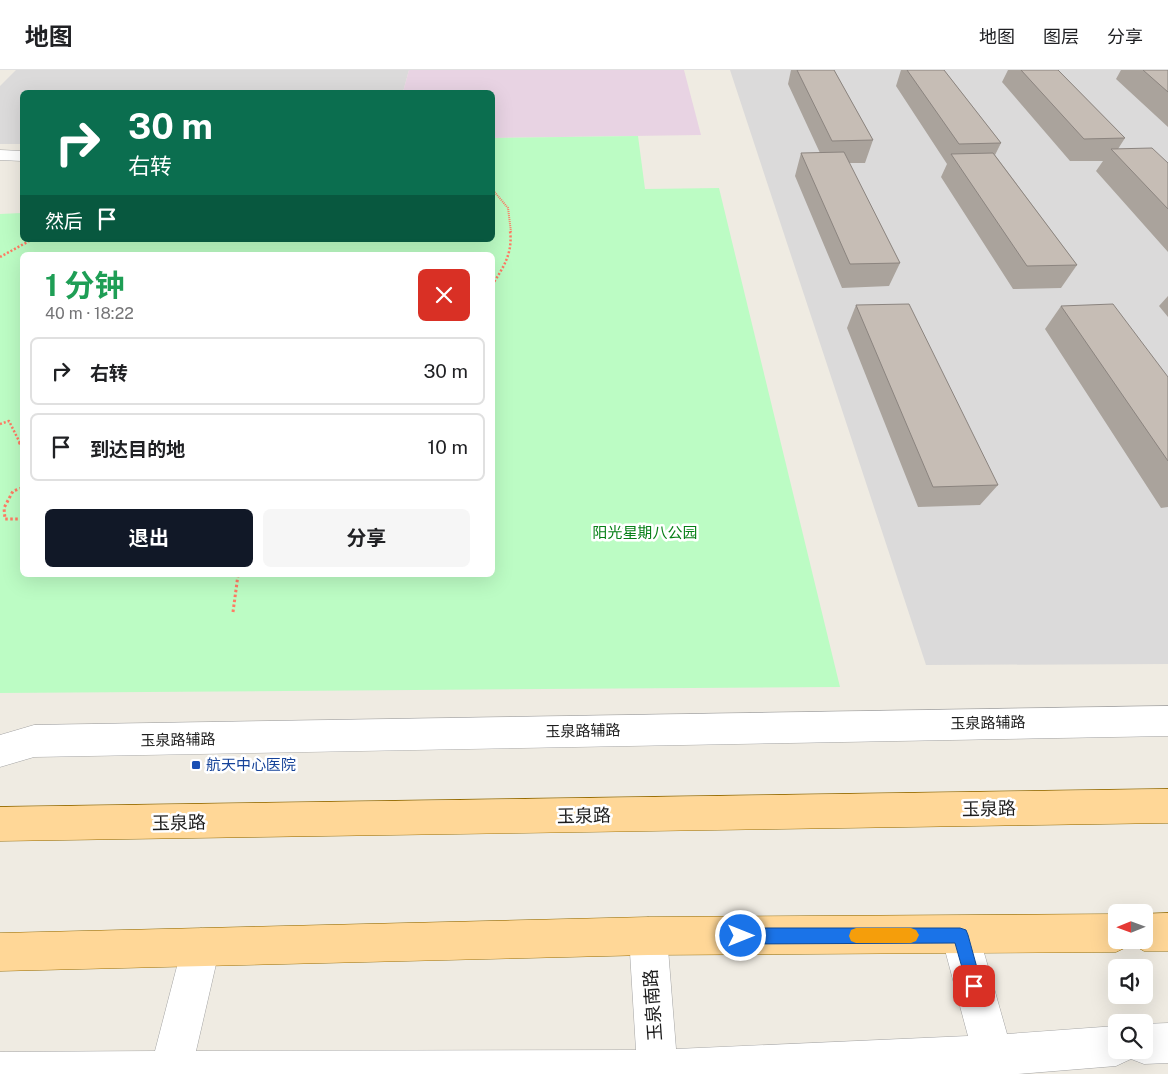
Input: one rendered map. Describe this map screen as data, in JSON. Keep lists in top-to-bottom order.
{
  "streets": {
    "main road": ["玉泉路"],
    "street": ["玉泉路辅路", "玉泉南路"]
  },
  "parks": ["阳光星期八公园"],
  "places": {
    "transit": ["航天中心医院"]
  },
  "north": "left",
  "page": {
    "header": "地图",
    "nav": ["地图", "图层", "分享"],
    "turn": ["30 m", "右转"],
    "then": "然后",
    "heading": ["1 分钟", "40 m · 18:22"],
    "list": [
      {
        "name": "右转",
        "value": "30 m"
      },
      {
        "name": "到达目的地",
        "value": "10 m"
      }
    ],
    "buttons": ["退出", "分享"]
  }
}
